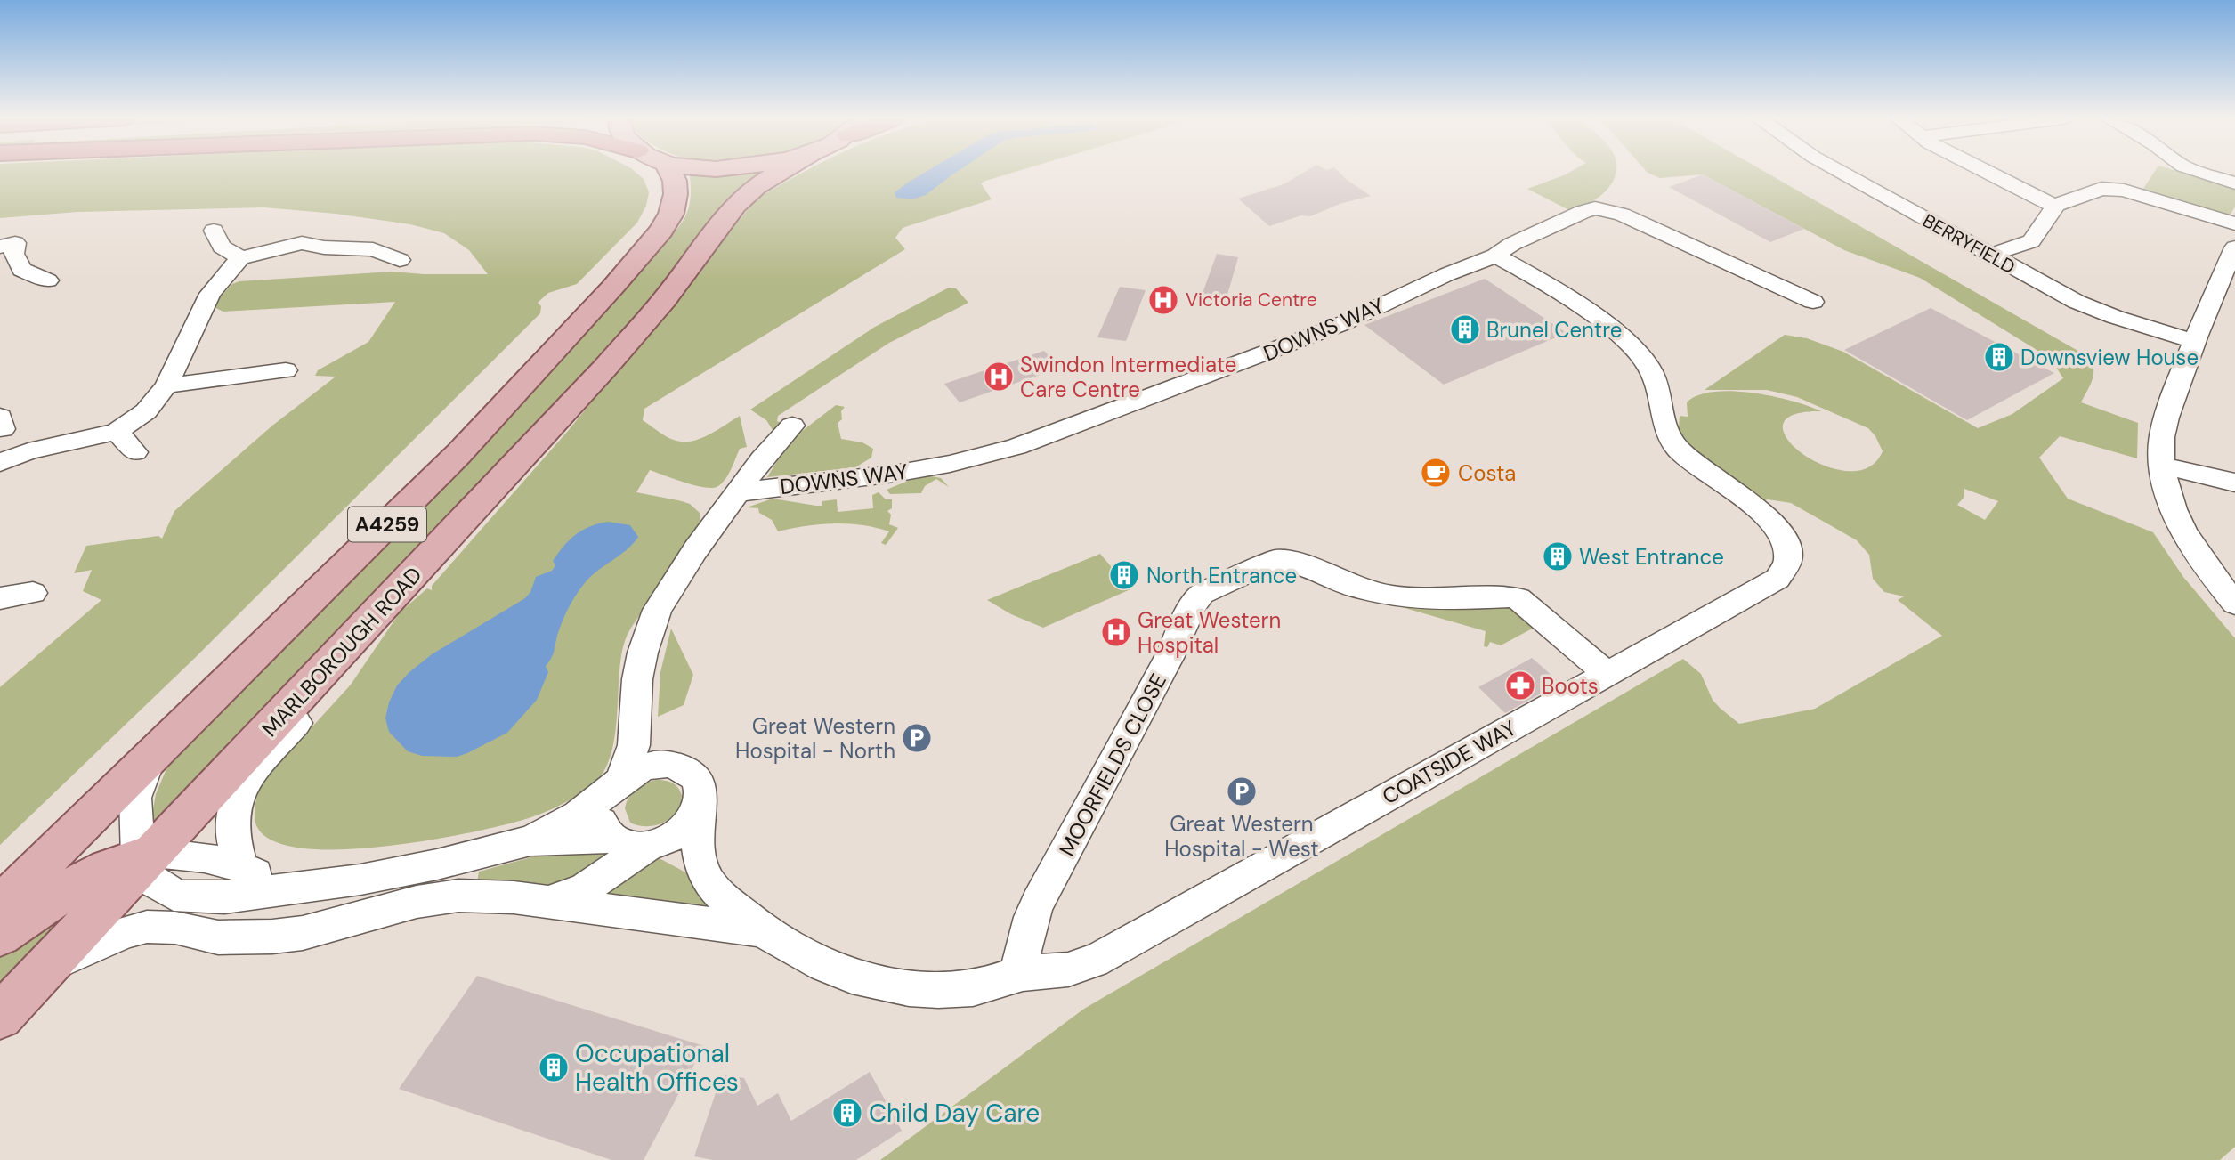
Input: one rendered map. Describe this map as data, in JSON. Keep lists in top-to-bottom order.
{
  "streets": {
    "main road": ["A4259", "MARLBOROUGH ROAD"],
    "street": [
      "BERRYFIELD",
      "DOWNS WAY",
      "COATSIDE WAY",
      "MOORFIELDS CLOSE"
    ]
  },
  "crossings": [
    ["DOWNS WAY", "COATSIDE WAY"],
    ["COATSIDE WAY", "MOORFIELDS CLOSE"]
  ],
  "places": {
    "hospital": ["Victoria Centre", "Swindon Intermediate Care Centre", "Great Western Hospital"],
    "building": [
      "Brunel Centre",
      "Downsview House",
      "West Entrance",
      "North Entrance",
      "Occupational Health Offices",
      "Child Day Care"
    ],
    "cafe": ["Costa"],
    "pharmacy": ["Boots"],
    "parking": ["Great Western Hospital - North", "Great Western Hospital - West"]
  }
}
